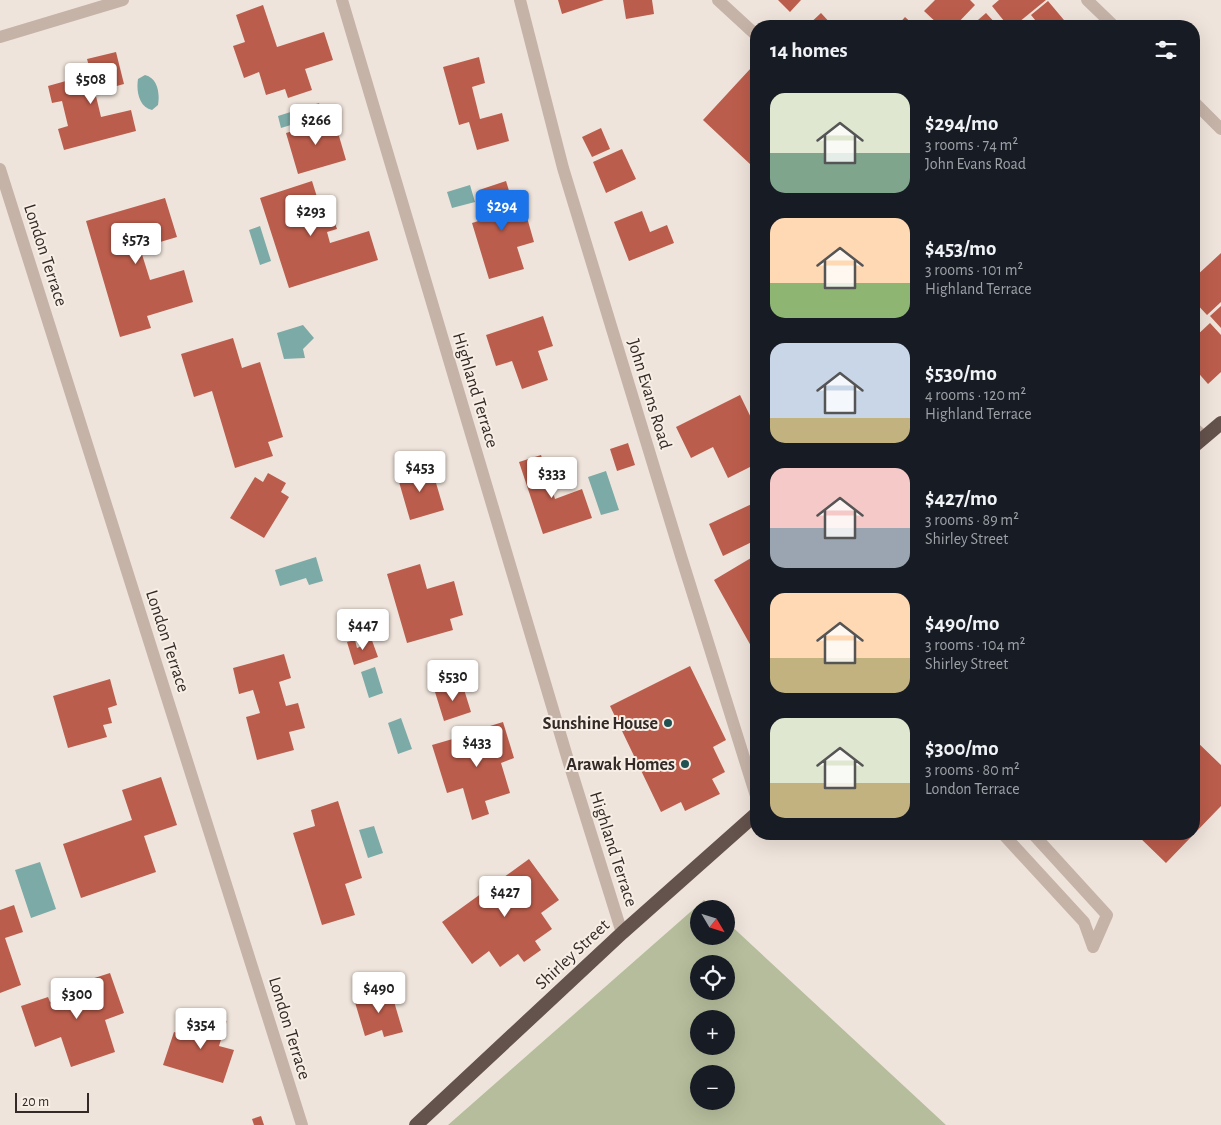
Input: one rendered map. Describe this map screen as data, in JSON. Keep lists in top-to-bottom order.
{
  "streets": {
    "highway": ["Shirley Street"],
    "street": ["London Terrace", "Highland Terrace", "John Evans Road"]
  },
  "crossings": [
    ["Highland Terrace", "Shirley Street"]
  ],
  "places": ["Sunshine House", "Arawak Homes"],
  "scale_bar": "20 m",
  "north": "bottom right",
  "page": {
    "heading": "14 homes",
    "price": [
      "$508",
      "$266",
      "$294",
      "$293",
      "$573",
      "$453",
      "$333",
      "$447",
      "$530",
      "$433",
      "$427",
      "$490",
      "$300",
      "$354"
    ],
    "list": [
      {
        "name": "$294/mo",
        "note": "3 rooms · 74 m² · John Evans Road"
      },
      {
        "name": "$453/mo",
        "note": "3 rooms · 101 m² · Highland Terrace"
      },
      {
        "name": "$530/mo",
        "note": "4 rooms · 120 m² · Highland Terrace"
      },
      {
        "name": "$427/mo",
        "note": "3 rooms · 89 m² · Shirley Street"
      },
      {
        "name": "$490/mo",
        "note": "3 rooms · 104 m² · Shirley Street"
      },
      {
        "name": "$300/mo",
        "note": "3 rooms · 80 m² · London Terrace"
      }
    ],
    "map_buttons": ["+", "−"],
    "scale": "20 m"
  }
}
